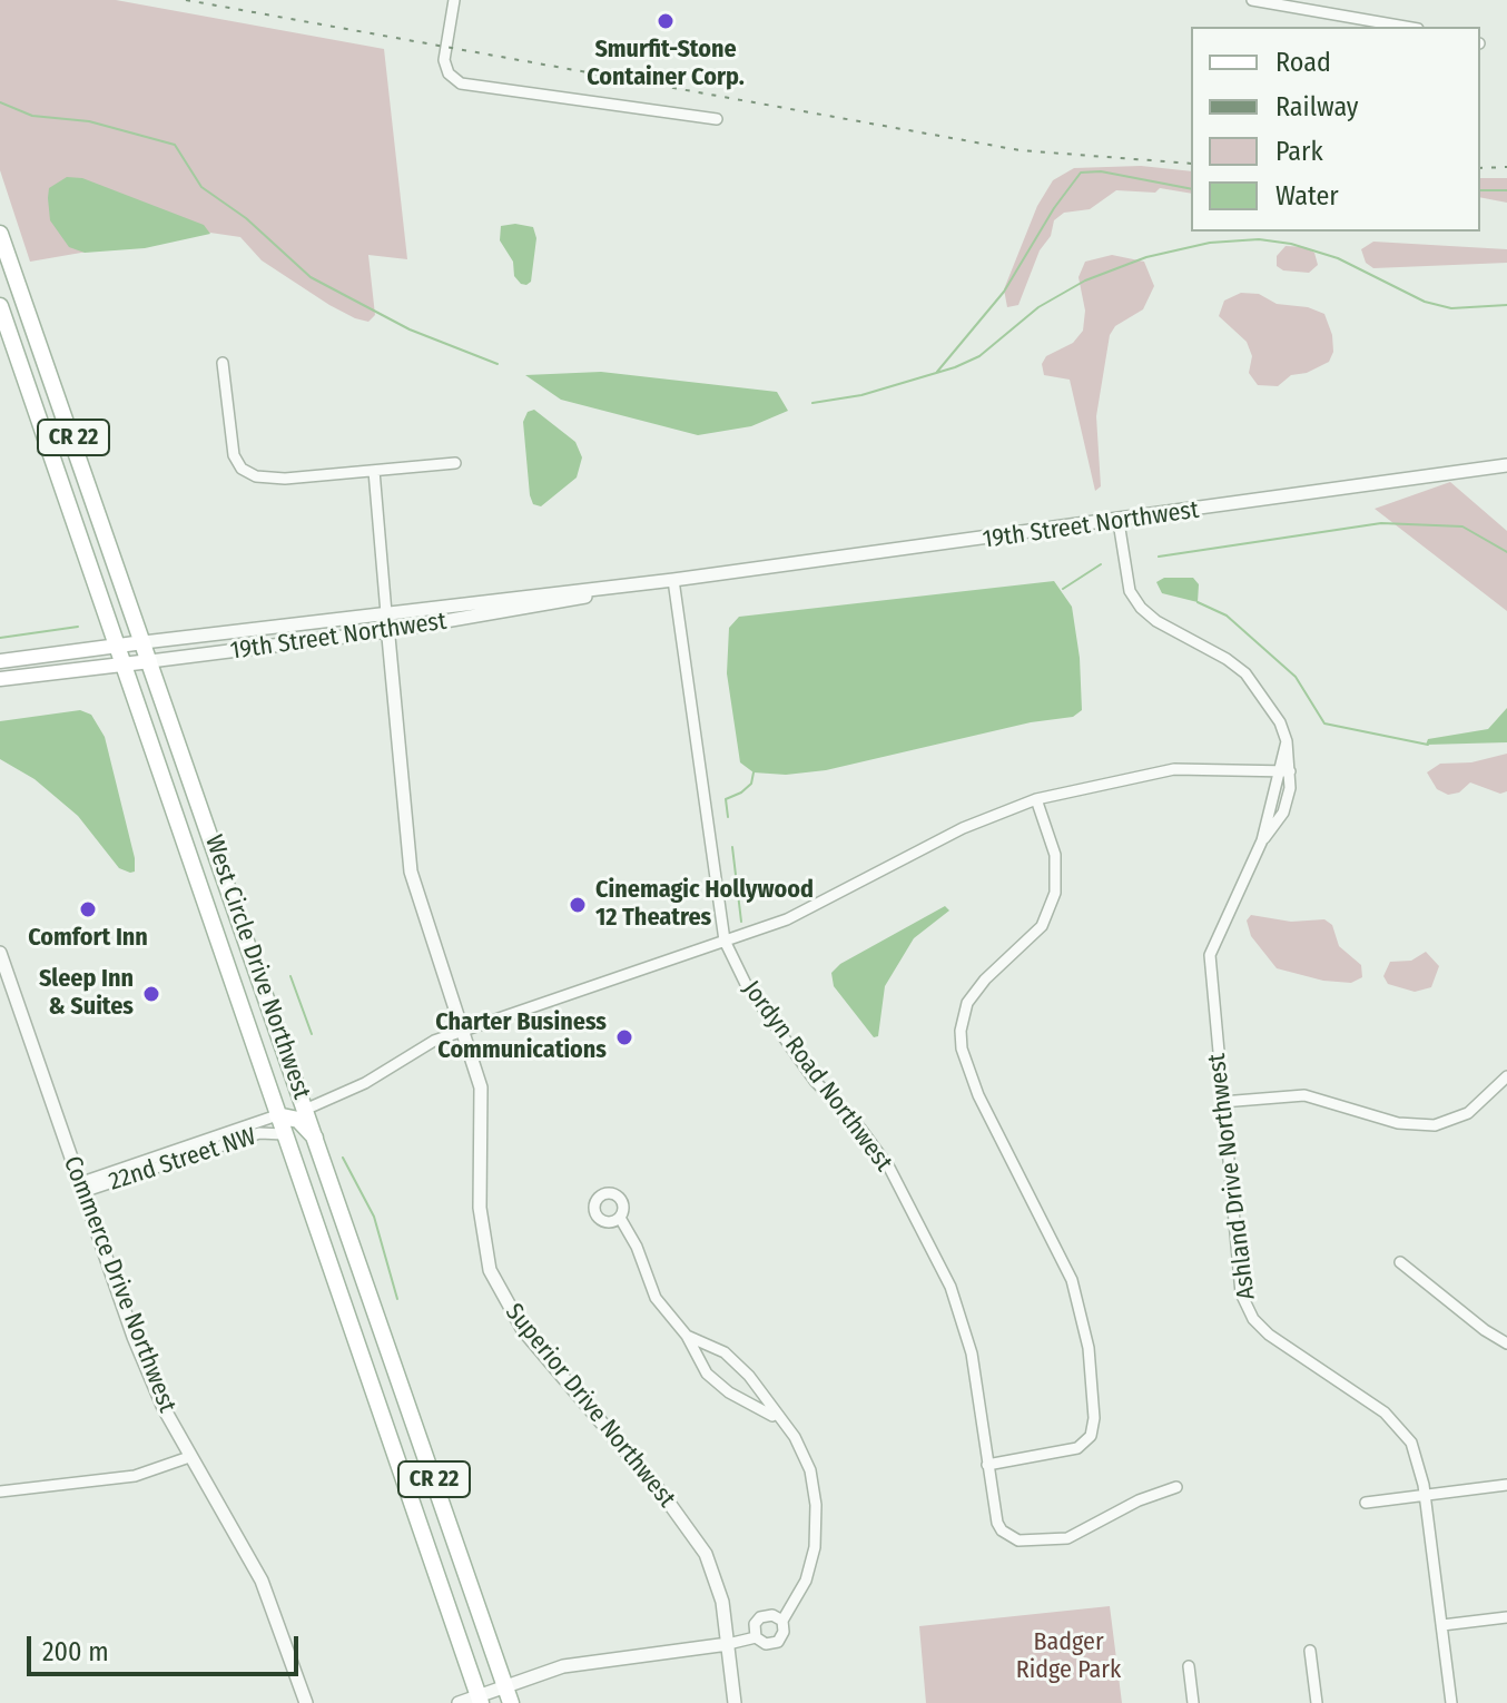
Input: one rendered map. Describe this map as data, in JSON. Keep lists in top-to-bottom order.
{
  "streets": {
    "main road": ["CR 22", "19th Street Northwest", "West Circle Drive Northwest"],
    "street": [
      "Jordyn Road Northwest",
      "22nd Street NW",
      "Ashland Drive Northwest",
      "Commerce Drive Northwest",
      "Superior Drive Northwest"
    ]
  },
  "crossings": [
    ["19th Street Northwest", "West Circle Drive Northwest"],
    ["19th Street Northwest", "Jordyn Road Northwest"],
    ["19th Street Northwest", "Ashland Drive Northwest"],
    ["19th Street Northwest", "Superior Drive Northwest"],
    ["West Circle Drive Northwest", "22nd Street NW"],
    ["22nd Street NW", "Commerce Drive Northwest"]
  ],
  "parks": ["Badger Ridge Park"],
  "places": [
    "Smurfit-Stone Container Corp.",
    "Cinemagic Hollywood 12 Theatres",
    "Comfort Inn",
    "Sleep Inn & Suites",
    "Charter Business Communications"
  ],
  "legend": [
    "Road",
    "Railway",
    "Park",
    "Water"
  ],
  "scale_bar": "200 m"
}
